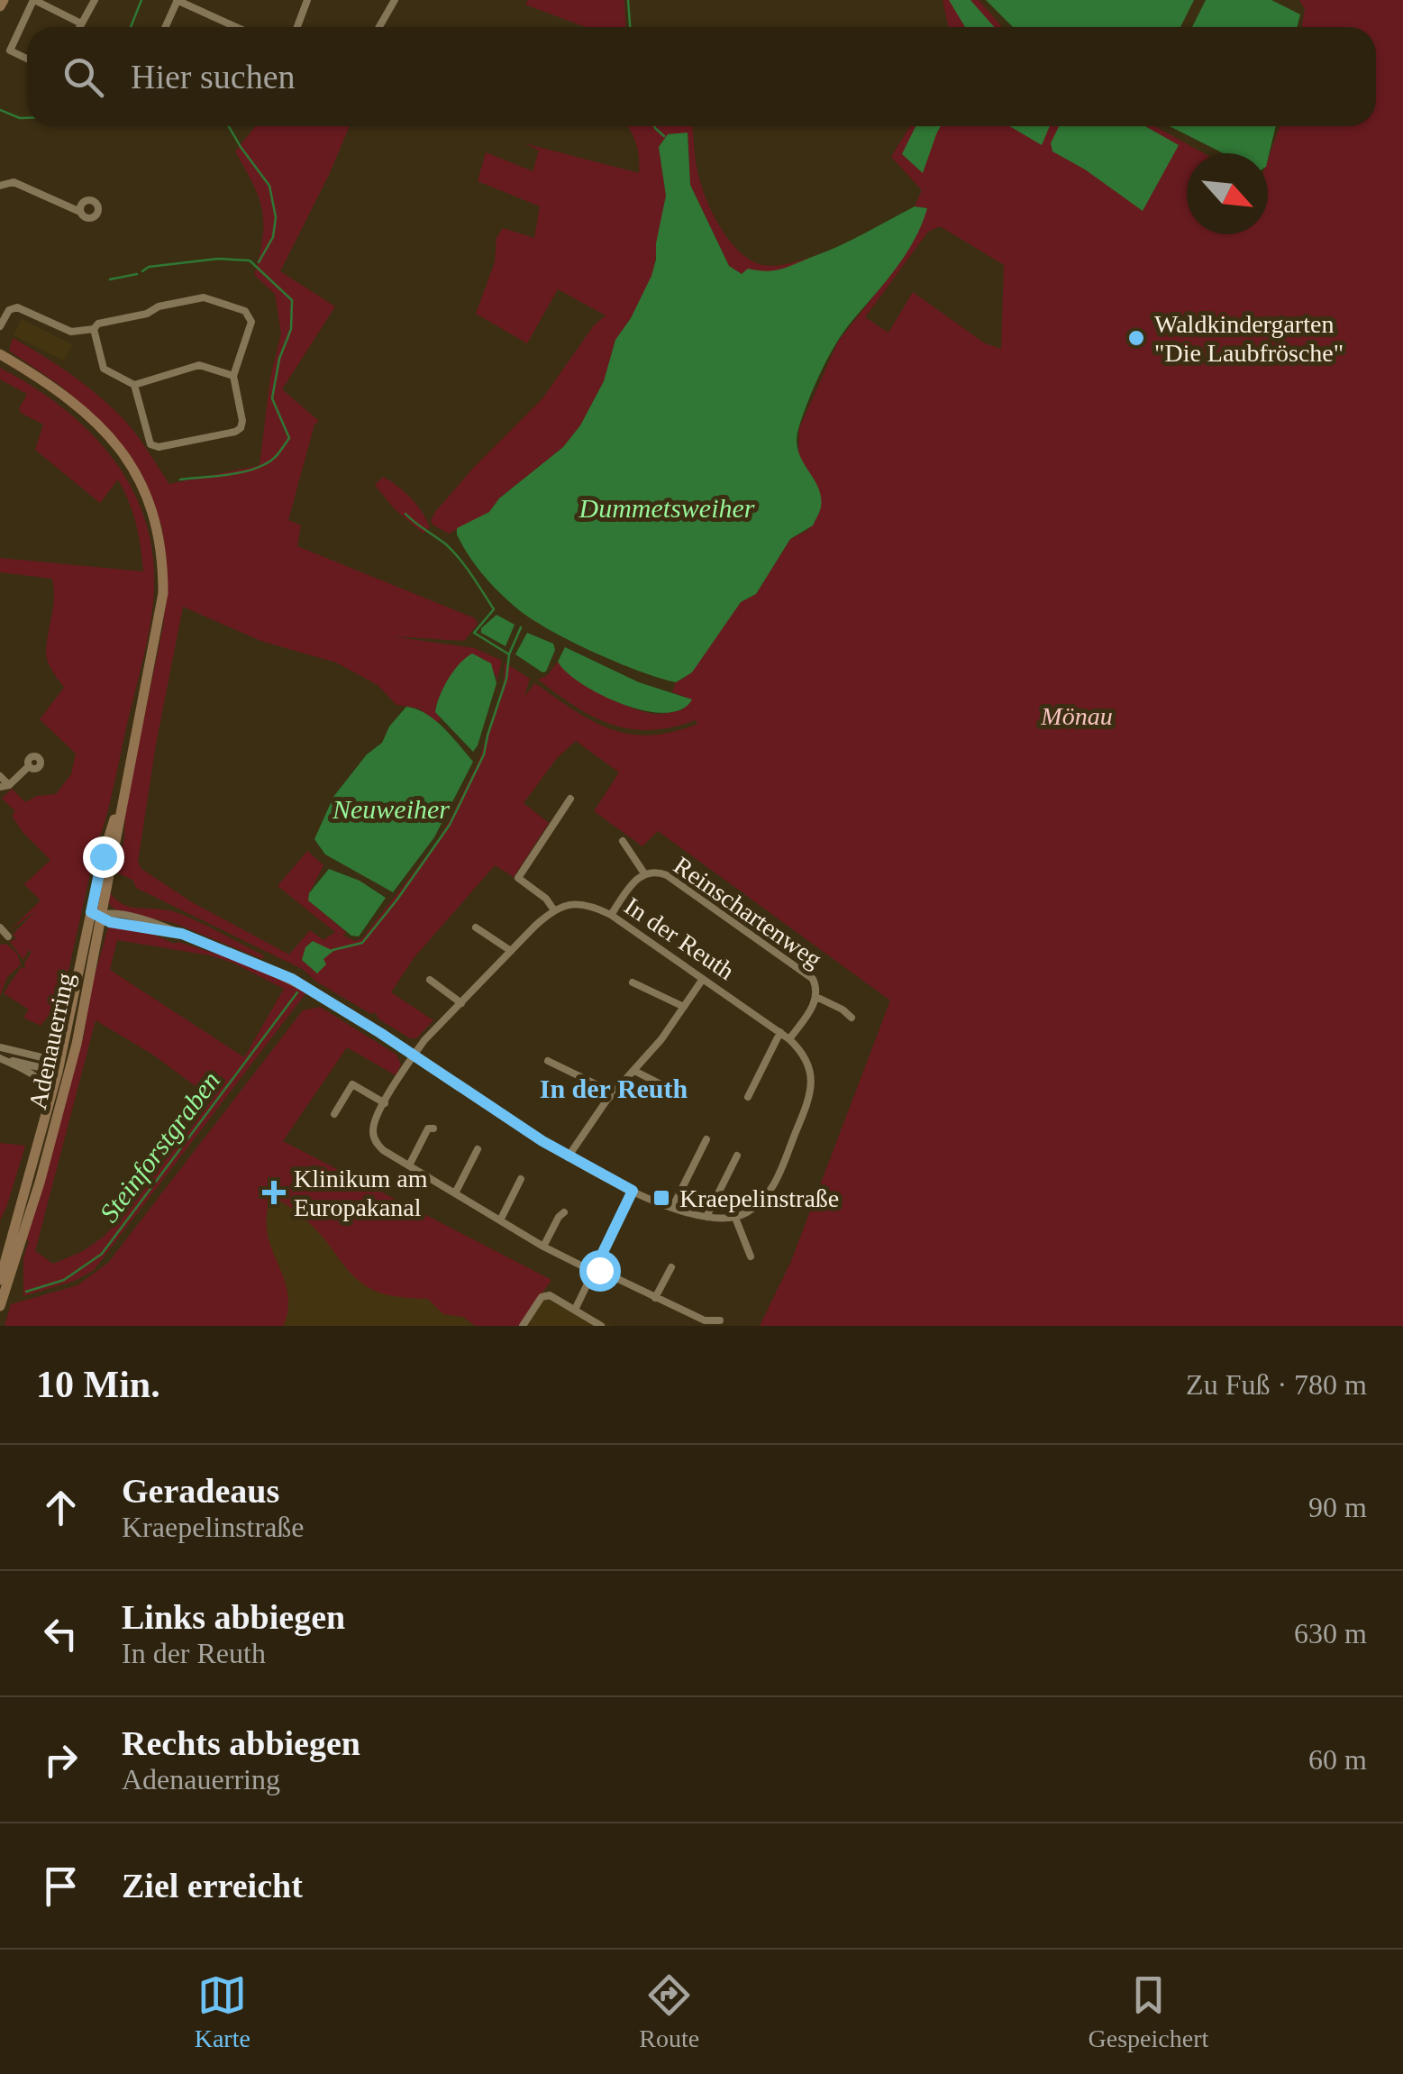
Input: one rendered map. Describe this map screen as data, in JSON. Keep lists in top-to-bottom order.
{
  "streets": {
    "main road": ["Adenauerring"],
    "street": ["Reinschartenweg", "In der Reuth"]
  },
  "crossings": [
    ["Reinschartenweg", "In der Reuth"]
  ],
  "districts": ["In der Reuth"],
  "water": ["Dummetsweiher", "Neuweiher", "Steinforstgraben"],
  "parks": ["Mönau"],
  "places": {
    "other": ["Waldkindergarten \"Die Laubfrösche\""],
    "health": ["Klinikum am Europakanal"],
    "transit": ["Kraepelinstraße"]
  },
  "north": "bottom right",
  "page": {
    "search": "Hier suchen",
    "heading": ["10 Min.", "Zu Fuß · 780 m"],
    "list": [
      ["Geradeaus", "Kraepelinstraße", "90 m"],
      ["Links abbiegen", "In der Reuth", "630 m"],
      ["Rechts abbiegen", "Adenauerring", "60 m"],
      "Ziel erreicht"
    ],
    "nav": ["Karte", "Route", "Gespeichert"]
  }
}
